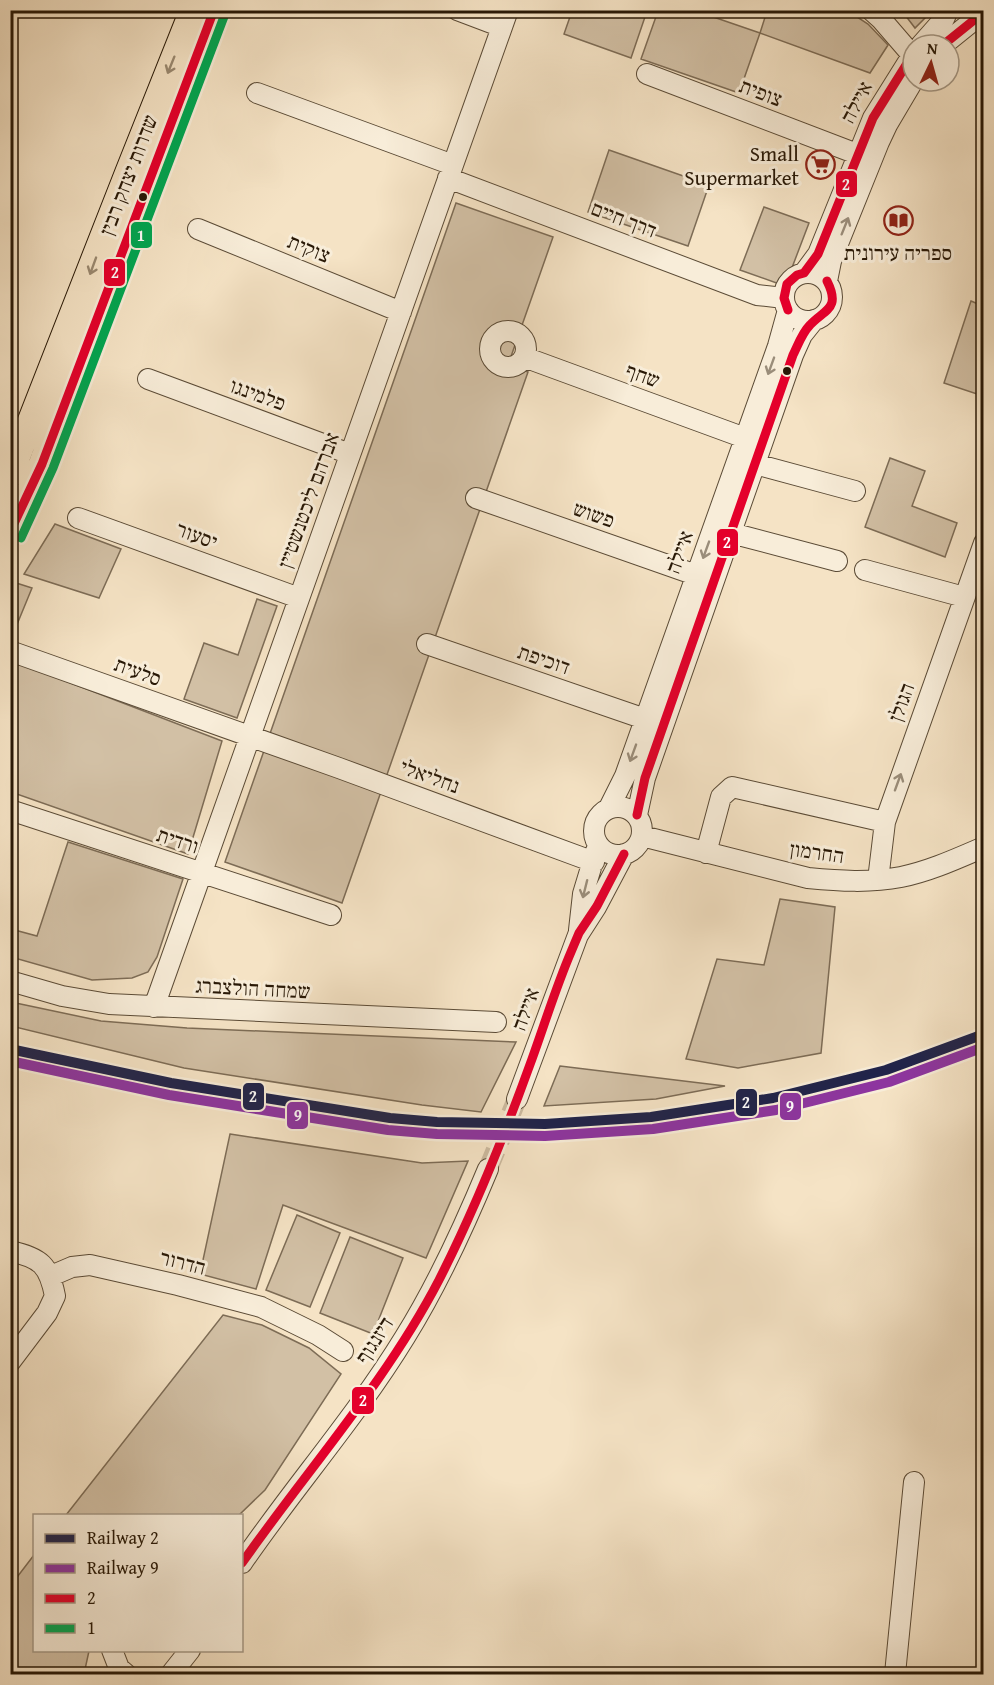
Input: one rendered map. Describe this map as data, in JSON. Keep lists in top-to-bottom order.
{
  "streets": {
    "main road": ["שדרות יצחק רבין"],
    "street": [
      "צופית",
      "איילה",
      "דרך חיים",
      "צוקית",
      "שחף",
      "פלמינגו",
      "אברהם ליכטנשטיין",
      "פשוש",
      "יסעור",
      "דוכיפת",
      "סלעית",
      "הגולן",
      "נחליאלי",
      "ורדית",
      "החרמון",
      "שמחה הולצברג",
      "הדרור",
      "דיזנגוף"
    ]
  },
  "crossings": [
    ["צופית", "איילה"],
    ["איילה", "דרך חיים"],
    ["איילה", "שחף"],
    ["איילה", "פשוש"],
    ["איילה", "דוכיפת"],
    ["איילה", "נחליאלי"],
    ["איילה", "החרמון"],
    ["דרך חיים", "אברהם ליכטנשטיין"],
    ["צוקית", "אברהם ליכטנשטיין"],
    ["פלמינגו", "אברהם ליכטנשטיין"],
    ["אברהם ליכטנשטיין", "יסעור"],
    ["אברהם ליכטנשטיין", "סלעית"],
    ["אברהם ליכטנשטיין", "נחליאלי"],
    ["אברהם ליכטנשטיין", "ורדית"],
    ["אברהם ליכטנשטיין", "שמחה הולצברג"],
    ["סלעית", "נחליאלי"],
    ["הגולן", "החרמון"],
    ["נחליאלי", "החרמון"]
  ],
  "one_way": ["הגולן"],
  "places": {
    "supermarket": ["Small Supermarket"],
    "library": ["ספריה עירונית"]
  },
  "lines": [
    "transit line 2",
    "transit line 1",
    "rail line 2",
    "rail line 9"
  ],
  "legend": [
    "Railway 2",
    "Railway 9",
    "2",
    "1"
  ],
  "north": "top"
}
